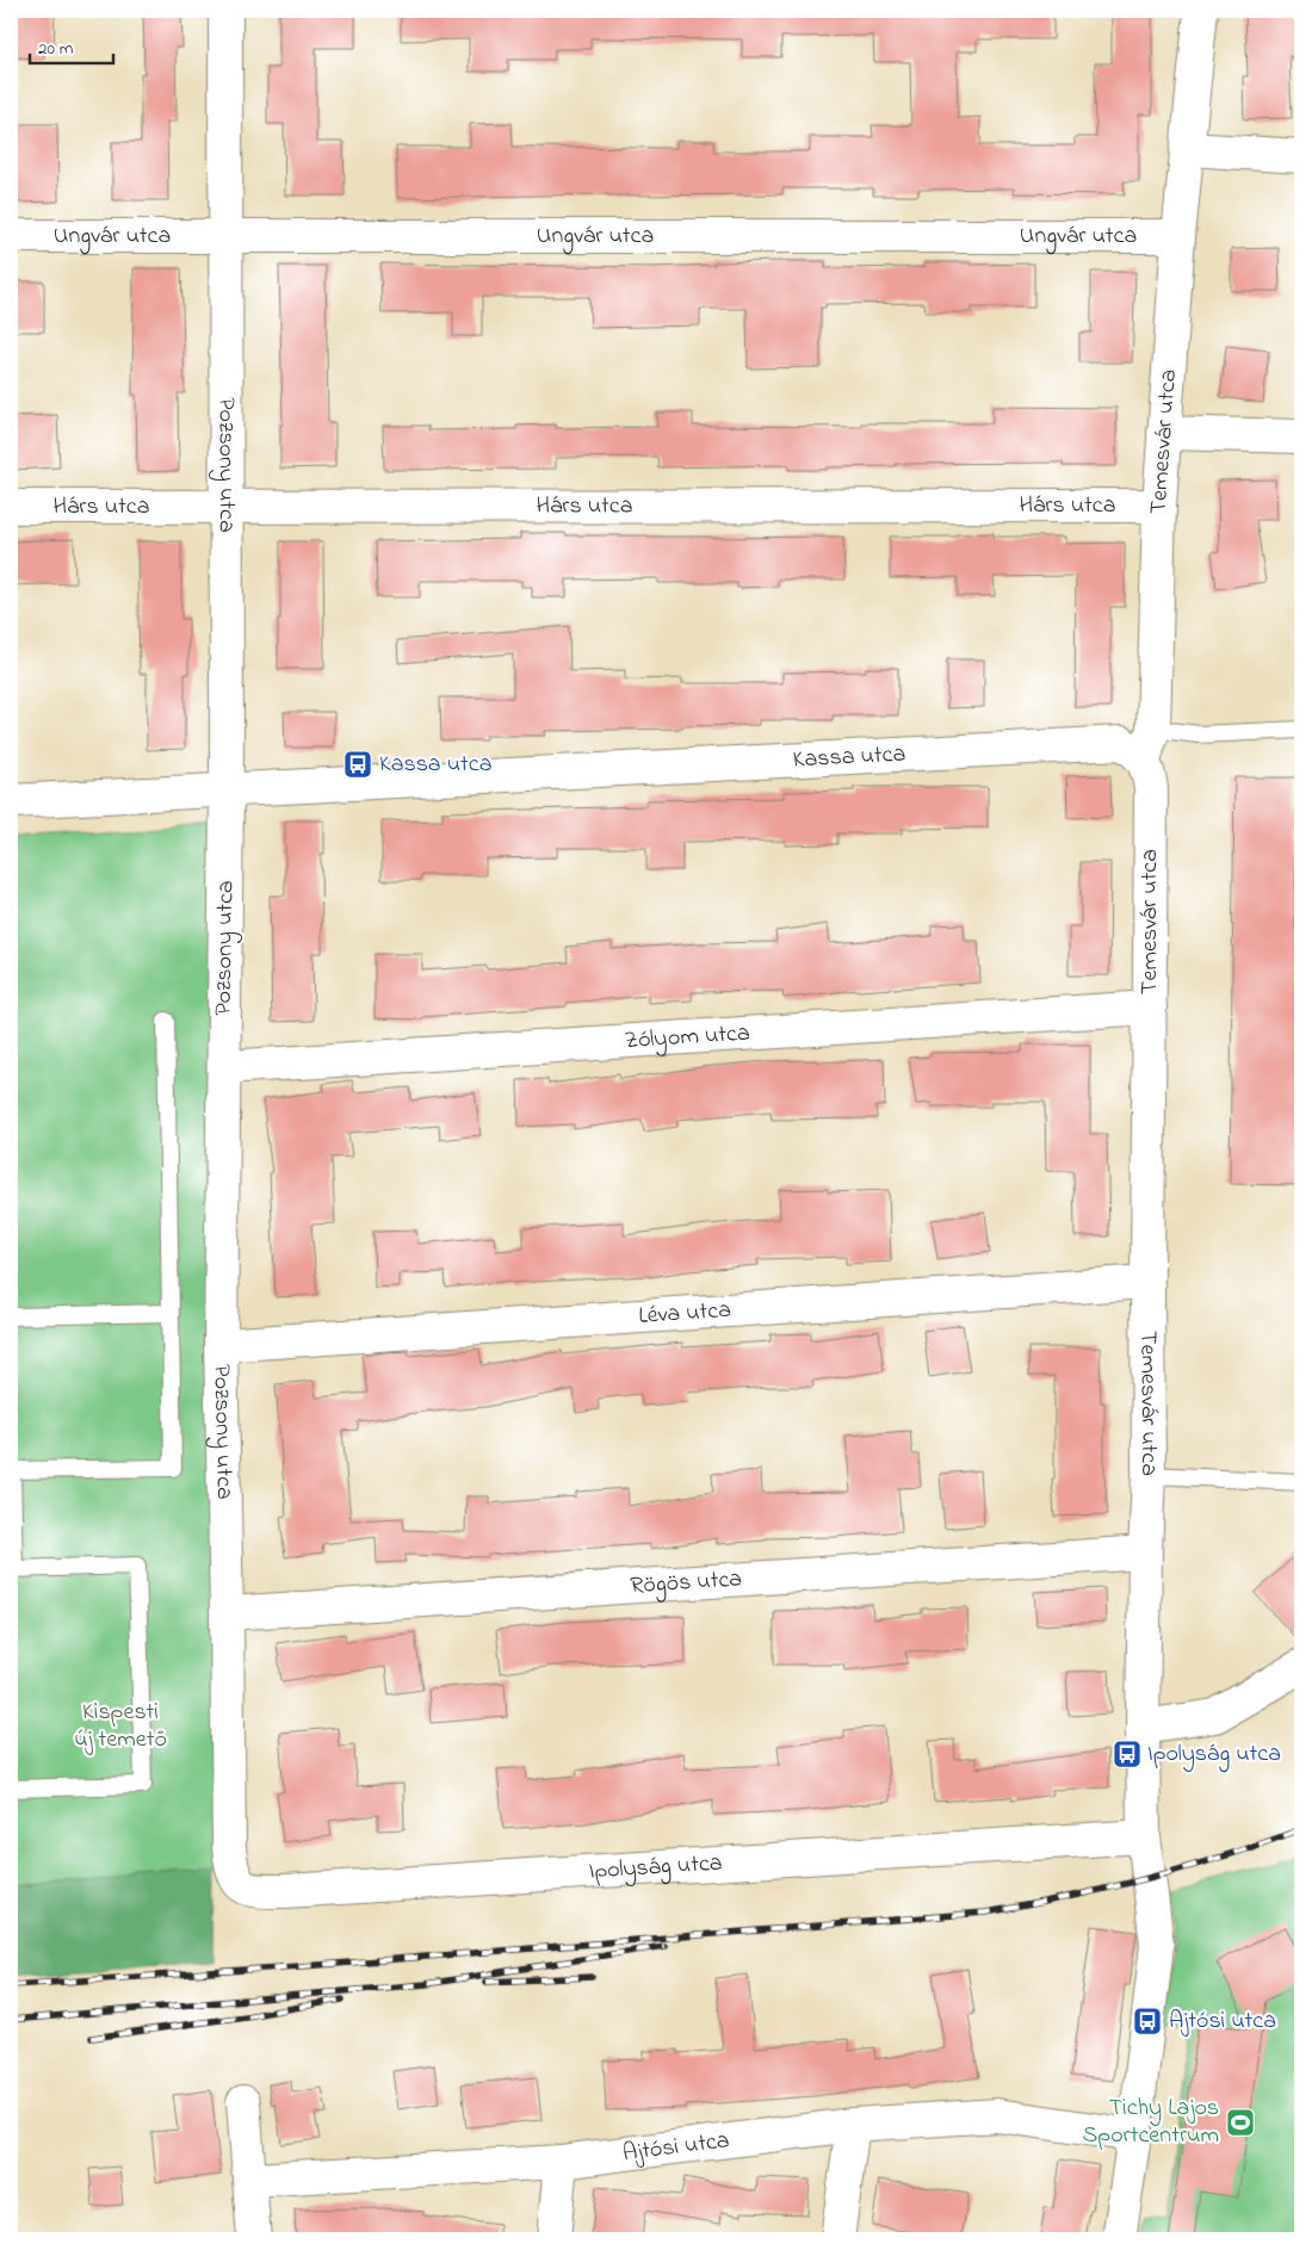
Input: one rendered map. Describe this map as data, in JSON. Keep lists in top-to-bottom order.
{
  "streets": {
    "street": [
      "Ungvár utca",
      "Temesvár utca",
      "Pozsony utca",
      "Hárs utca",
      "Kassa utca",
      "Zólyom utca",
      "Léva utca",
      "Rögös utca",
      "Ipolyság utca",
      "Ajtósi utca"
    ]
  },
  "crossings": [
    ["Ungvár utca", "Temesvár utca"],
    ["Ungvár utca", "Pozsony utca"],
    ["Temesvár utca", "Hárs utca"],
    ["Temesvár utca", "Kassa utca"],
    ["Temesvár utca", "Zólyom utca"],
    ["Temesvár utca", "Léva utca"],
    ["Temesvár utca", "Rögös utca"],
    ["Temesvár utca", "Ipolyság utca"],
    ["Temesvár utca", "Ajtósi utca"],
    ["Pozsony utca", "Hárs utca"],
    ["Pozsony utca", "Kassa utca"],
    ["Pozsony utca", "Zólyom utca"],
    ["Pozsony utca", "Léva utca"],
    ["Pozsony utca", "Rögös utca"],
    ["Pozsony utca", "Ipolyság utca"]
  ],
  "parks": ["Kispesti új temető"],
  "places": {
    "bus stop": ["Kassa utca", "Ipolyság utca", "Ajtósi utca"],
    "sports": ["Tichy Lajos Sportcentrum"]
  },
  "scale_bar": "20 m"
}
